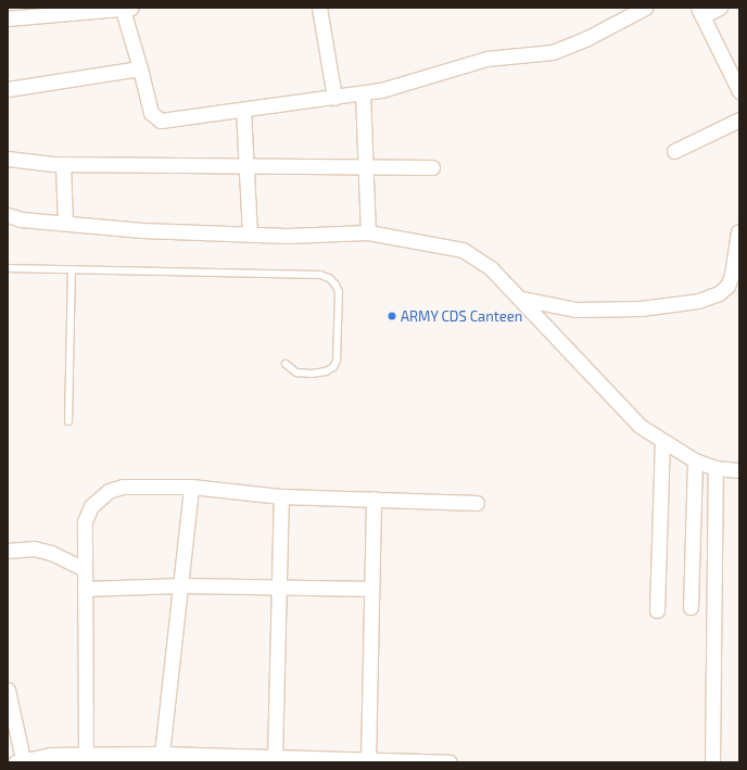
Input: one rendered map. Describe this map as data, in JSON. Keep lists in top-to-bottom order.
{
  "places": ["ARMY CDS Canteen"]
}
